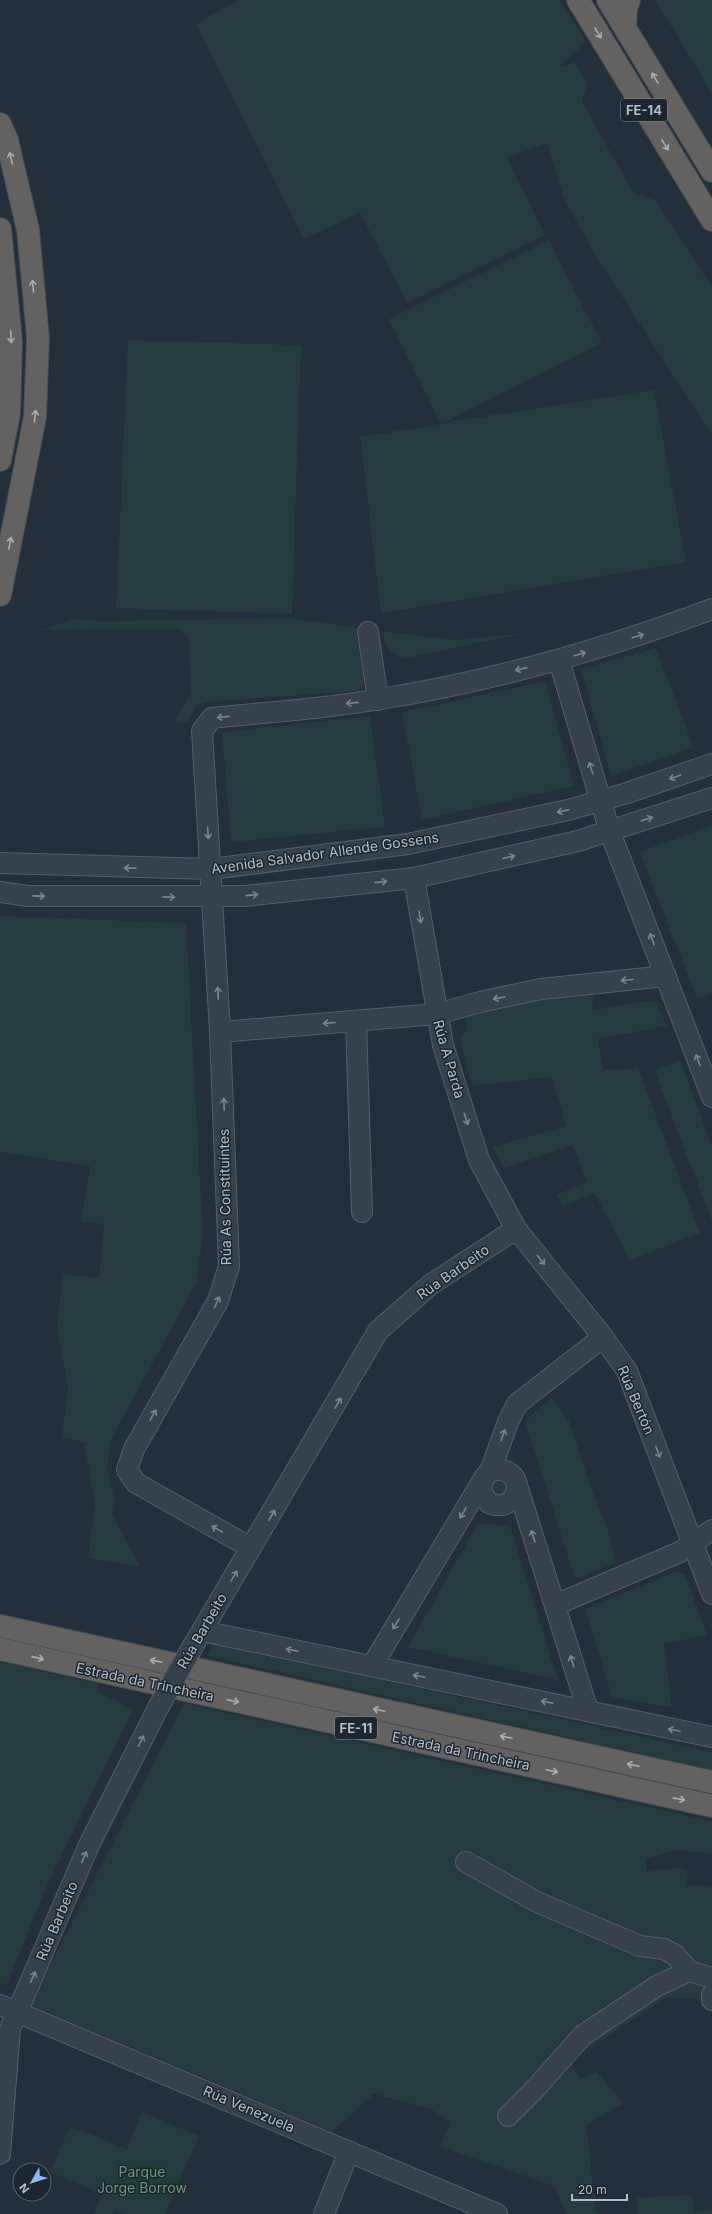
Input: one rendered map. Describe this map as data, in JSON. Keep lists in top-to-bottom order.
{
  "streets": {
    "highway": ["FE-14", "Estrada da Trincheira", "FE-11"],
    "street": [
      "Avenida Salvador Allende Gossens",
      "Rúa A Parda",
      "Rúa As Constituíntes",
      "Rúa Barbeito",
      "Rúa Bertón",
      "Rúa Venezuela"
    ]
  },
  "crossings": [
    ["Avenida Salvador Allende Gossens", "Rúa A Parda"],
    ["Avenida Salvador Allende Gossens", "Rúa As Constituíntes"],
    ["Rúa A Parda", "Rúa Barbeito"],
    ["Rúa A Parda", "Rúa Bertón"],
    ["Rúa As Constituíntes", "Rúa Barbeito"],
    ["Rúa Barbeito", "Rúa Bertón"],
    ["Rúa Barbeito", "Rúa Venezuela"]
  ],
  "parks": ["Parque Jorge Borrow"],
  "scale_bar": "20 m",
  "north": "bottom left"
}
